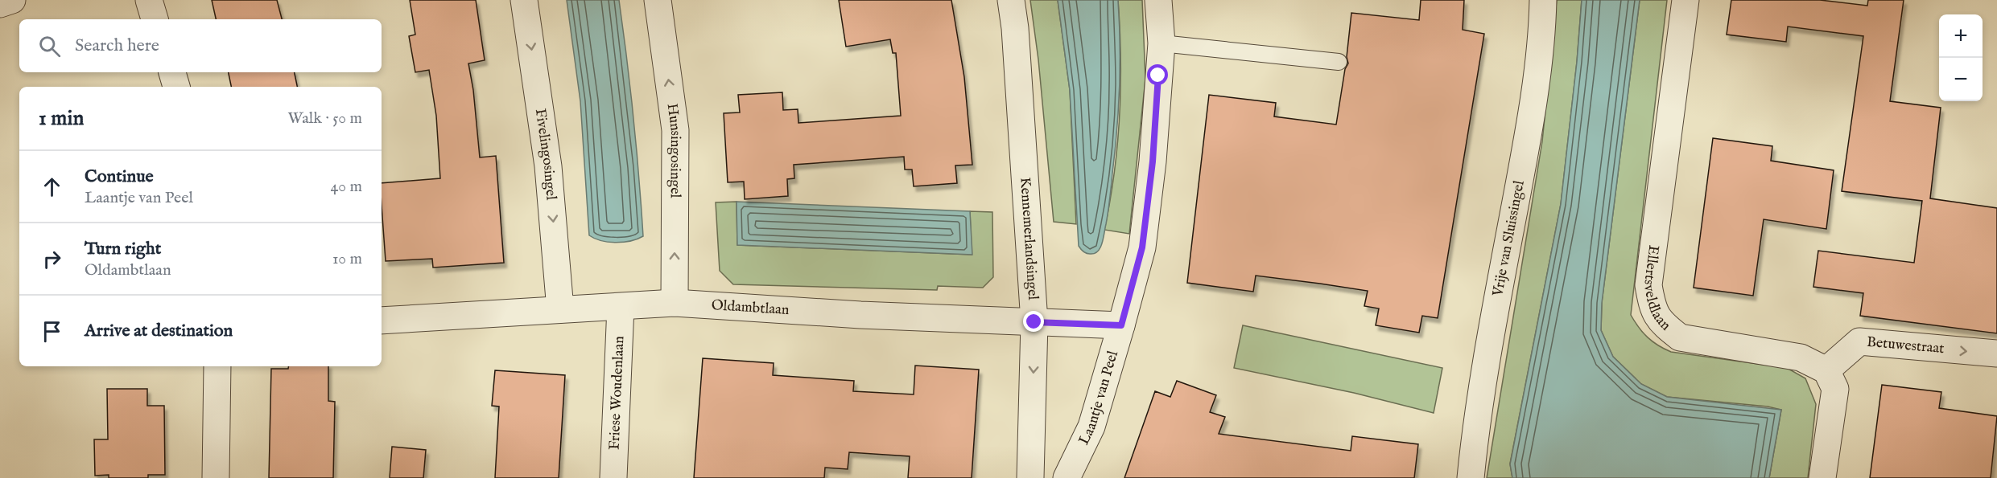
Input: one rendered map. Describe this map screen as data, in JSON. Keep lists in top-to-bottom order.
{
  "streets": {
    "street": [
      "Hunsingosingel",
      "Fivelingosingel",
      "Kennemerlandsingel",
      "Vrije van Sluissingel",
      "Ellertsveldlaan",
      "Oldambtlaan",
      "Betuwestraat",
      "Friese Woudenlaan",
      "Laantje van Peel"
    ]
  },
  "crossings": [
    ["Hunsingosingel", "Oldambtlaan"],
    ["Fivelingosingel", "Oldambtlaan"],
    ["Kennemerlandsingel", "Oldambtlaan"],
    ["Ellertsveldlaan", "Betuwestraat"],
    ["Oldambtlaan", "Friese Woudenlaan"],
    ["Oldambtlaan", "Laantje van Peel"]
  ],
  "one_way": ["Hunsingosingel", "Fivelingosingel", "Betuwestraat"],
  "page": {
    "map_buttons": ["+", "−"],
    "search": "Search here",
    "heading": ["1 min", "Walk · 50 m"],
    "list": [
      ["Continue", "Laantje van Peel", "40 m"],
      ["Turn right", "Oldambtlaan", "10 m"],
      "Arrive at destination"
    ]
  }
}
